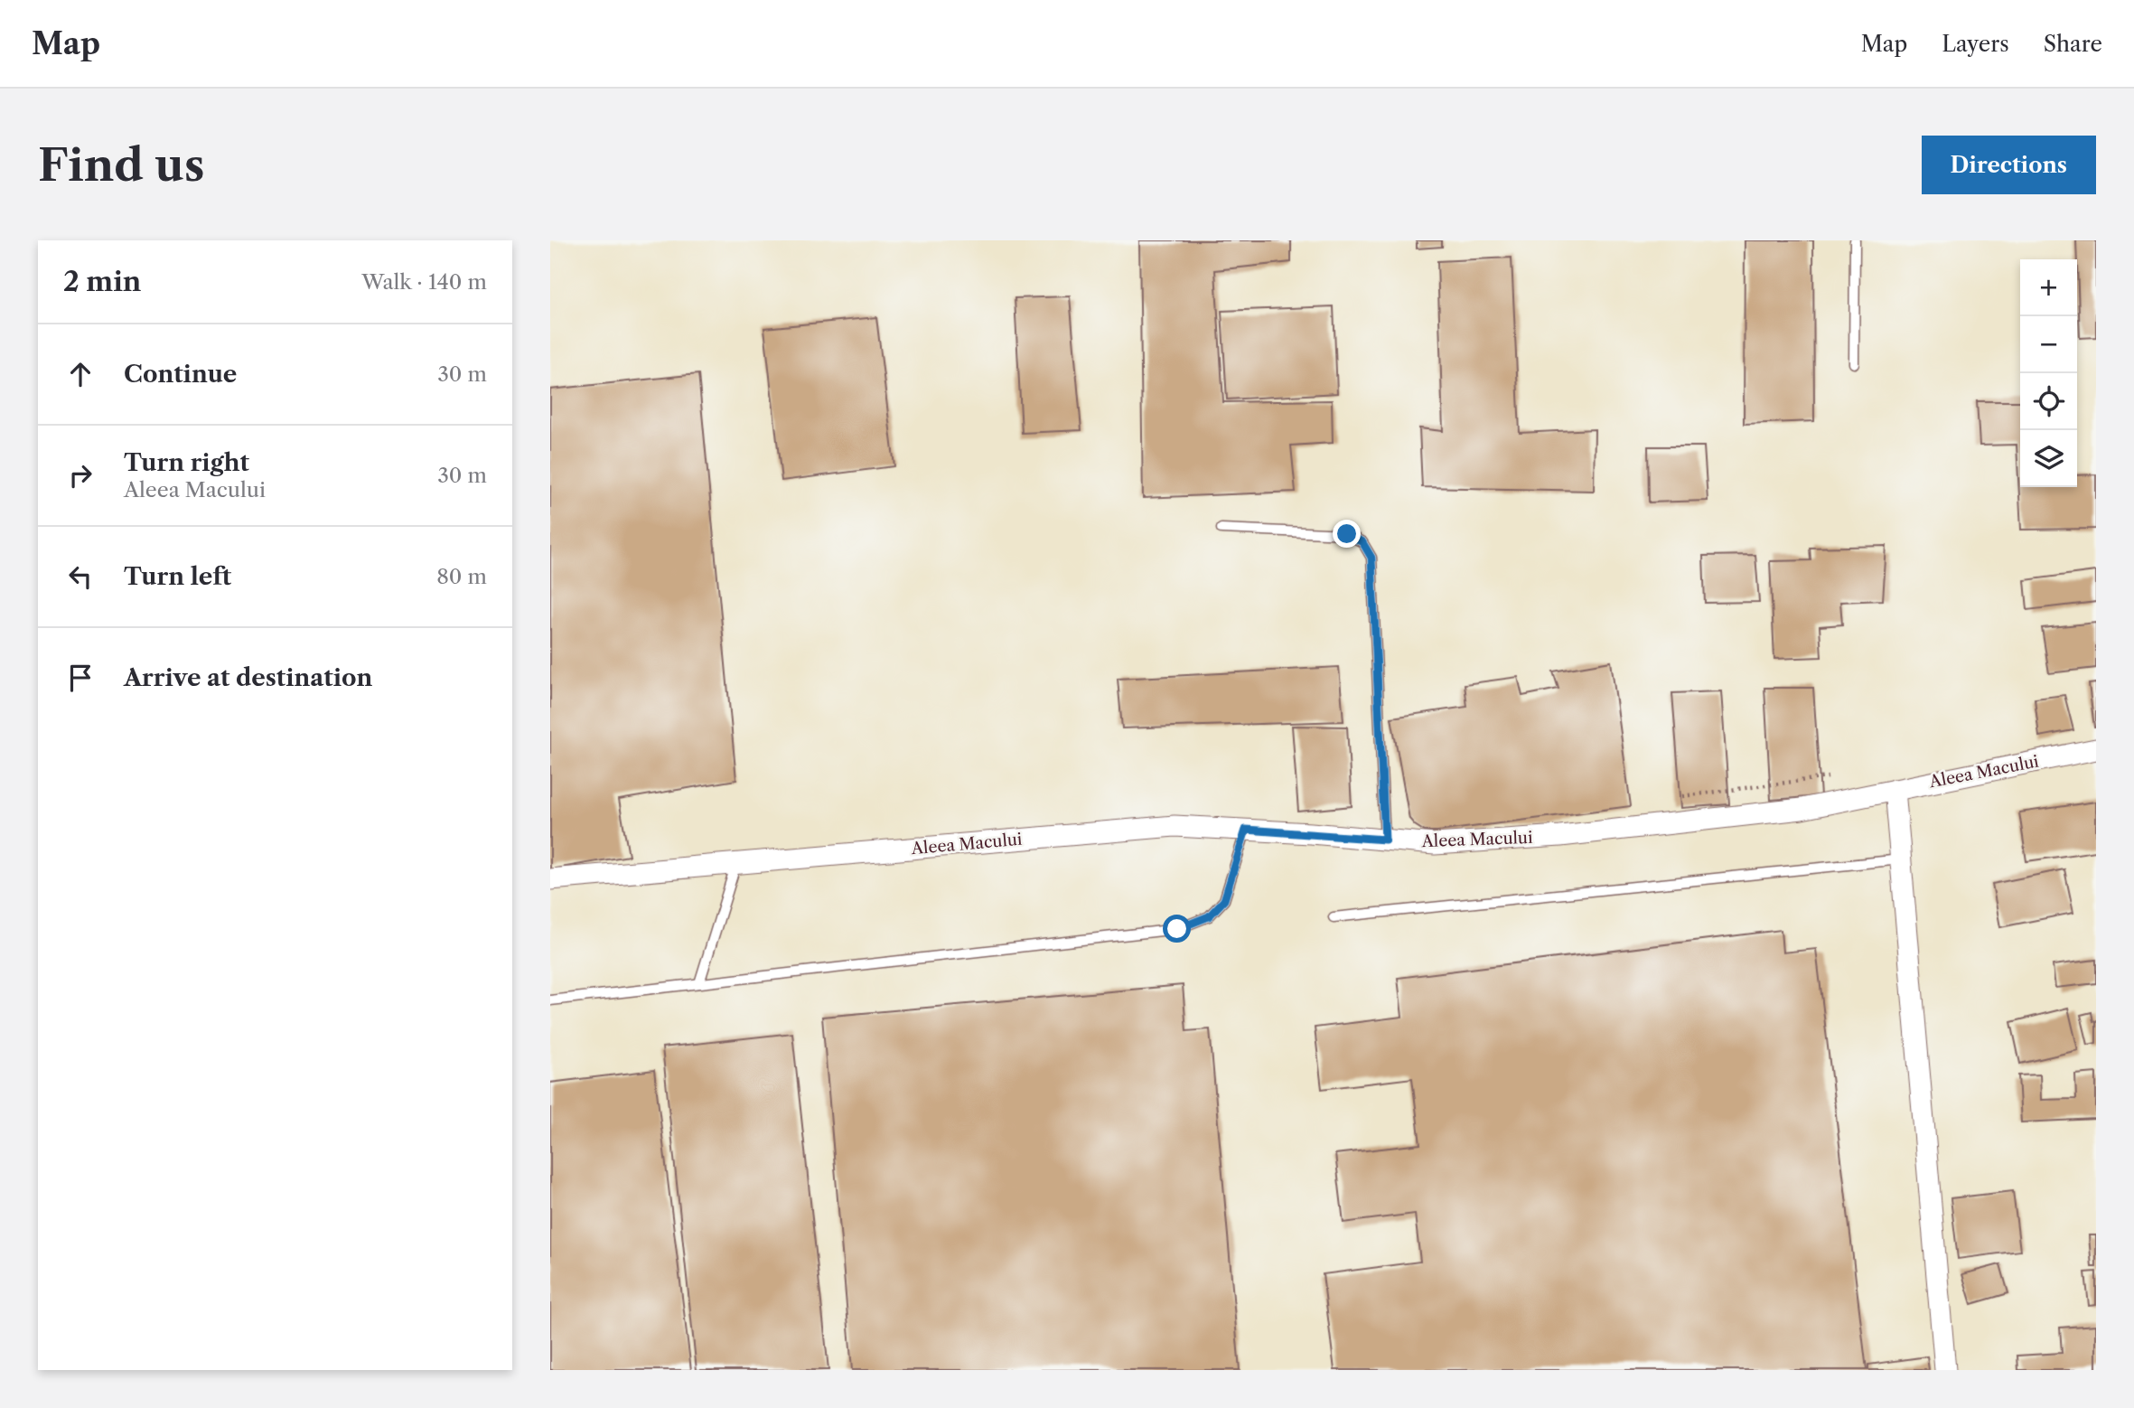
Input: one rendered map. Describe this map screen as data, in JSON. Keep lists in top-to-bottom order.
{
  "streets": {
    "street": ["Aleea Macului"]
  },
  "page": {
    "header": "Map",
    "nav": ["Map", "Layers", "Share"],
    "buttons": "Directions",
    "title": "Find us",
    "heading": ["2 min", "Walk · 140 m"],
    "map_buttons": ["+", "−"],
    "list": [
      ["Continue", "30 m"],
      ["Turn right", "Aleea Macului", "30 m"],
      ["Turn left", "80 m"],
      "Arrive at destination"
    ]
  }
}
